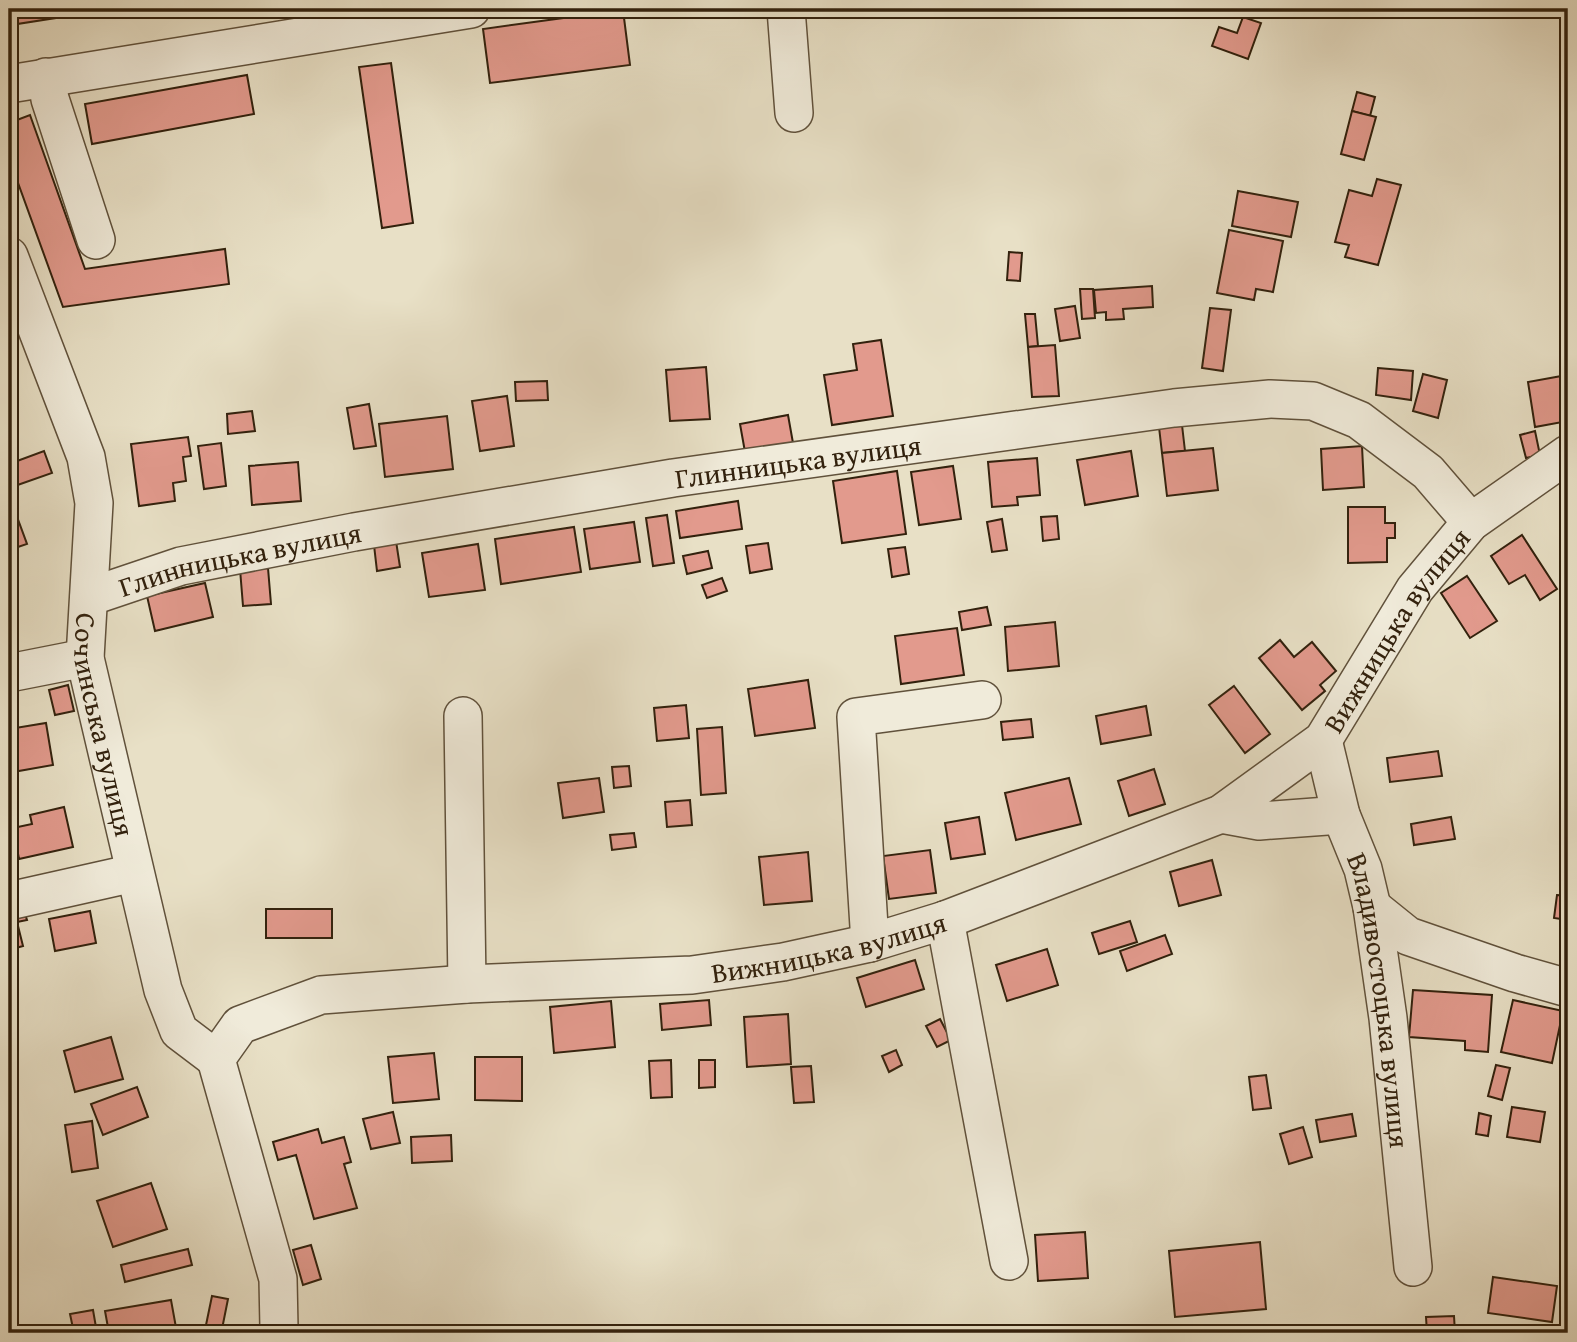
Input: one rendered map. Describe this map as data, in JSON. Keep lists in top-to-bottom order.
{
  "streets": {
    "street": [
      "Глинницька вулиця",
      "Вижницька вулиця",
      "Сочинська вулиця",
      "Владивостоцька вулиця"
    ]
  },
  "crossings": [
    ["Глинницька вулиця", "Вижницька вулиця"],
    ["Глинницька вулиця", "Сочинська вулиця"],
    ["Вижницька вулиця", "Сочинська вулиця"],
    ["Вижницька вулиця", "Владивостоцька вулиця"]
  ]
}
